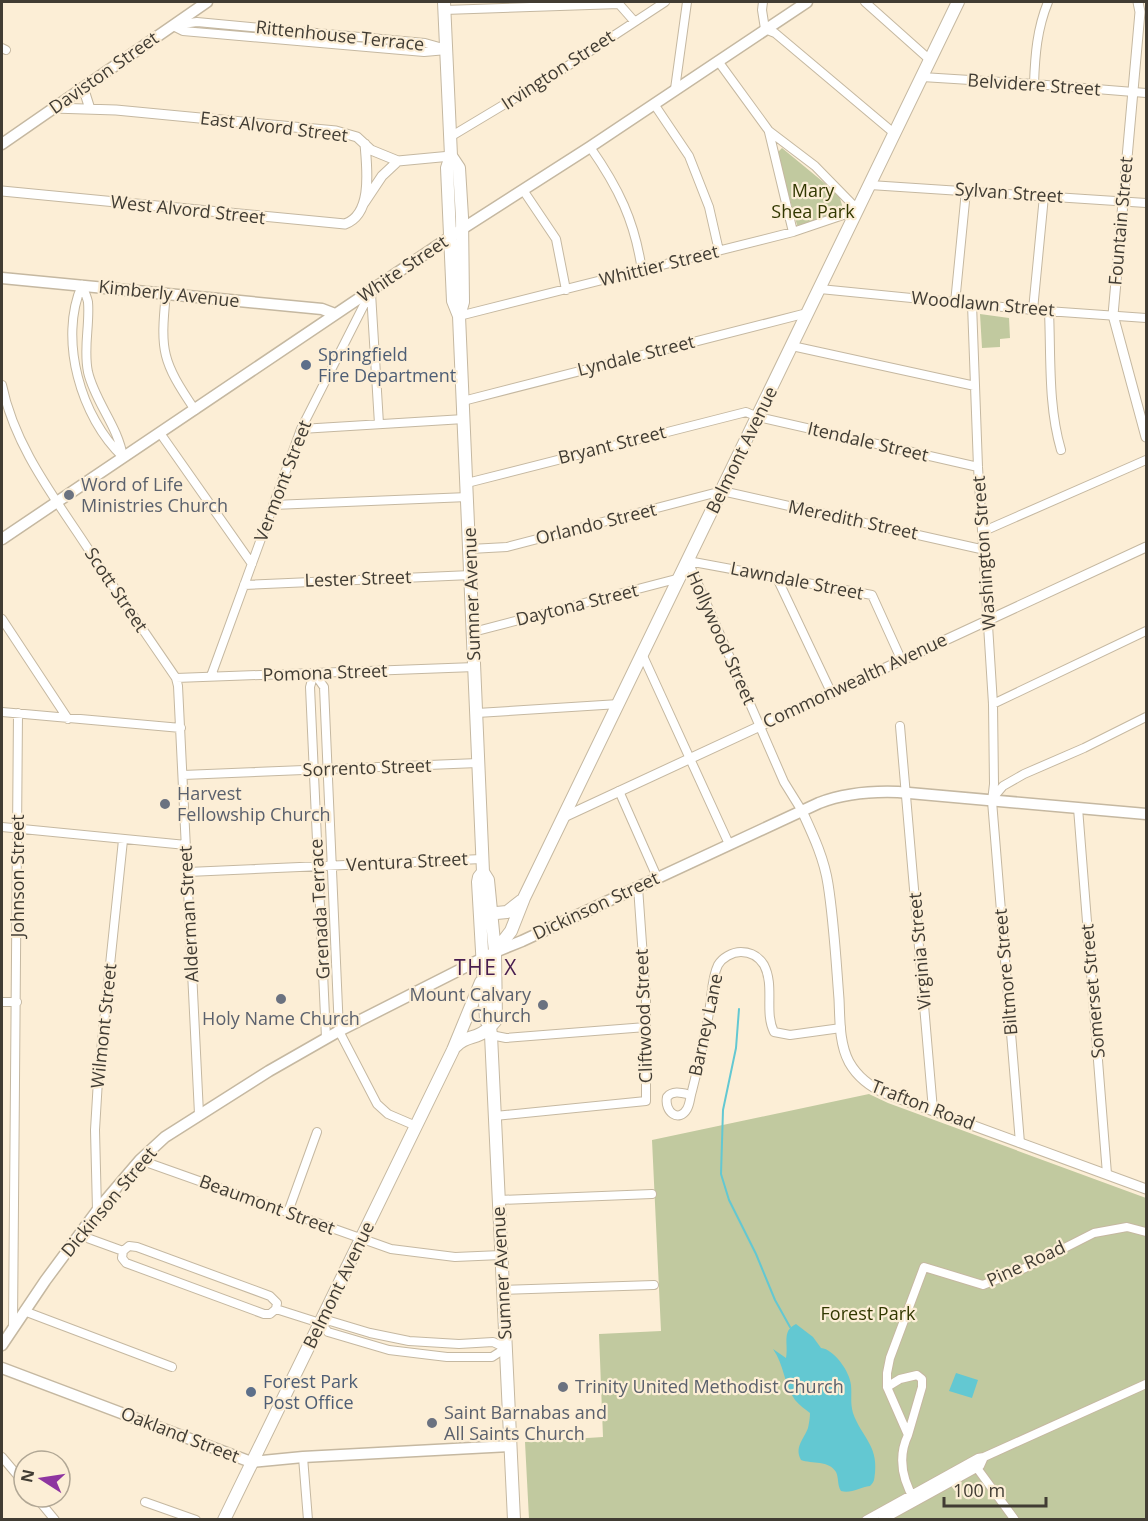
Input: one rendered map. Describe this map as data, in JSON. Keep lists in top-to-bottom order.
{
  "streets": {
    "main road": [
      "Daviston Street",
      "White Street",
      "Kimberly Avenue",
      "Belmont Avenue",
      "Sumner Avenue",
      "Dickinson Street",
      "Oakland Street"
    ],
    "street": [
      "Rittenhouse Terrace",
      "Irvington Street",
      "Belvidere Street",
      "East Alvord Street",
      "Sylvan Street",
      "West Alvord Street",
      "Fountain Street",
      "Whittier Street",
      "Woodlawn Street",
      "Lyndale Street",
      "Itendale Street",
      "Bryant Street",
      "Vermont Street",
      "Meredith Street",
      "Orlando Street",
      "Washington Street",
      "Lester Street",
      "Lawndale Street",
      "Scott Street",
      "Daytona Street",
      "Hollywood Street",
      "Pomona Street",
      "Commonwealth Avenue",
      "Sorrento Street",
      "Ventura Street",
      "Johnson Street",
      "Grenada Terrace",
      "Alderman Street",
      "Virginia Street",
      "Biltmore Street",
      "Somerset Street",
      "Cliftwood Street",
      "Barney Lane",
      "Wilmont Street",
      "Trafton Road",
      "Beaumont Street",
      "Pine Road"
    ]
  },
  "crossings": [
    ["Rittenhouse Terrace", "Daviston Street"],
    ["Rittenhouse Terrace", "Sumner Avenue"],
    ["Irvington Street", "Sumner Avenue"],
    ["Daviston Street", "East Alvord Street"],
    ["Belvidere Street", "Fountain Street"],
    ["Belvidere Street", "Belmont Avenue"],
    ["East Alvord Street", "West Alvord Street"],
    ["East Alvord Street", "Sumner Avenue"],
    ["Sylvan Street", "Fountain Street"],
    ["Sylvan Street", "Belmont Avenue"],
    ["Fountain Street", "Woodlawn Street"],
    ["Whittier Street", "Belmont Avenue"],
    ["Whittier Street", "Sumner Avenue"],
    ["White Street", "Kimberly Avenue"],
    ["White Street", "Vermont Street"],
    ["White Street", "Scott Street"],
    ["White Street", "Sumner Avenue"],
    ["Woodlawn Street", "Belmont Avenue"],
    ["Woodlawn Street", "Washington Street"],
    ["Lyndale Street", "Belmont Avenue"],
    ["Lyndale Street", "Sumner Avenue"],
    ["Itendale Street", "Bryant Street"],
    ["Itendale Street", "Belmont Avenue"],
    ["Itendale Street", "Washington Street"],
    ["Bryant Street", "Belmont Avenue"],
    ["Bryant Street", "Sumner Avenue"],
    ["Belmont Avenue", "Meredith Street"],
    ["Belmont Avenue", "Orlando Street"],
    ["Belmont Avenue", "Lawndale Street"],
    ["Belmont Avenue", "Sumner Avenue"],
    ["Belmont Avenue", "Daytona Street"],
    ["Belmont Avenue", "Hollywood Street"],
    ["Belmont Avenue", "Commonwealth Avenue"],
    ["Belmont Avenue", "Dickinson Street"],
    ["Belmont Avenue", "Beaumont Street"],
    ["Belmont Avenue", "Oakland Street"],
    ["Vermont Street", "Lester Street"],
    ["Vermont Street", "Pomona Street"],
    ["Meredith Street", "Orlando Street"],
    ["Meredith Street", "Washington Street"],
    ["Orlando Street", "Sumner Avenue"],
    ["Washington Street", "Commonwealth Avenue"],
    ["Washington Street", "Dickinson Street"],
    ["Washington Street", "Biltmore Street"],
    ["Lester Street", "Sumner Avenue"],
    ["Lawndale Street", "Hollywood Street"],
    ["Lawndale Street", "Commonwealth Avenue"],
    ["Scott Street", "Pomona Street"],
    ["Scott Street", "Alderman Street"],
    ["Sumner Avenue", "Daytona Street"],
    ["Sumner Avenue", "Pomona Street"],
    ["Sumner Avenue", "Sorrento Street"],
    ["Sumner Avenue", "Ventura Street"],
    ["Sumner Avenue", "Dickinson Street"],
    ["Sumner Avenue", "Cliftwood Street"],
    ["Sumner Avenue", "Beaumont Street"],
    ["Sumner Avenue", "Oakland Street"],
    ["Hollywood Street", "Commonwealth Avenue"],
    ["Hollywood Street", "Dickinson Street"],
    ["Hollywood Street", "Trafton Road"],
    ["Pomona Street", "Grenada Terrace"],
    ["Pomona Street", "Alderman Street"],
    ["Sorrento Street", "Grenada Terrace"],
    ["Sorrento Street", "Alderman Street"],
    ["Ventura Street", "Grenada Terrace"],
    ["Ventura Street", "Alderman Street"],
    ["Johnson Street", "Dickinson Street"],
    ["Dickinson Street", "Grenada Terrace"],
    ["Dickinson Street", "Alderman Street"],
    ["Dickinson Street", "Virginia Street"],
    ["Dickinson Street", "Biltmore Street"],
    ["Dickinson Street", "Somerset Street"],
    ["Dickinson Street", "Cliftwood Street"],
    ["Dickinson Street", "Wilmont Street"],
    ["Dickinson Street", "Trafton Road"],
    ["Dickinson Street", "Beaumont Street"],
    ["Virginia Street", "Trafton Road"],
    ["Biltmore Street", "Trafton Road"],
    ["Somerset Street", "Trafton Road"],
    ["Barney Lane", "Trafton Road"]
  ],
  "districts": ["THE X"],
  "parks": ["Mary Shea Park", "Forest Park"],
  "places": [
    "Springfield Fire Department",
    "Word of Life Ministries Church",
    "Harvest Fellowship Church",
    "Holy Name Church",
    "Mount Calvary Church",
    "Trinity United Methodist Church",
    "Forest Park Post Office",
    "Saint Barnabas and All Saints Church"
  ],
  "scale_bar": "100 m",
  "north": "left"
}
